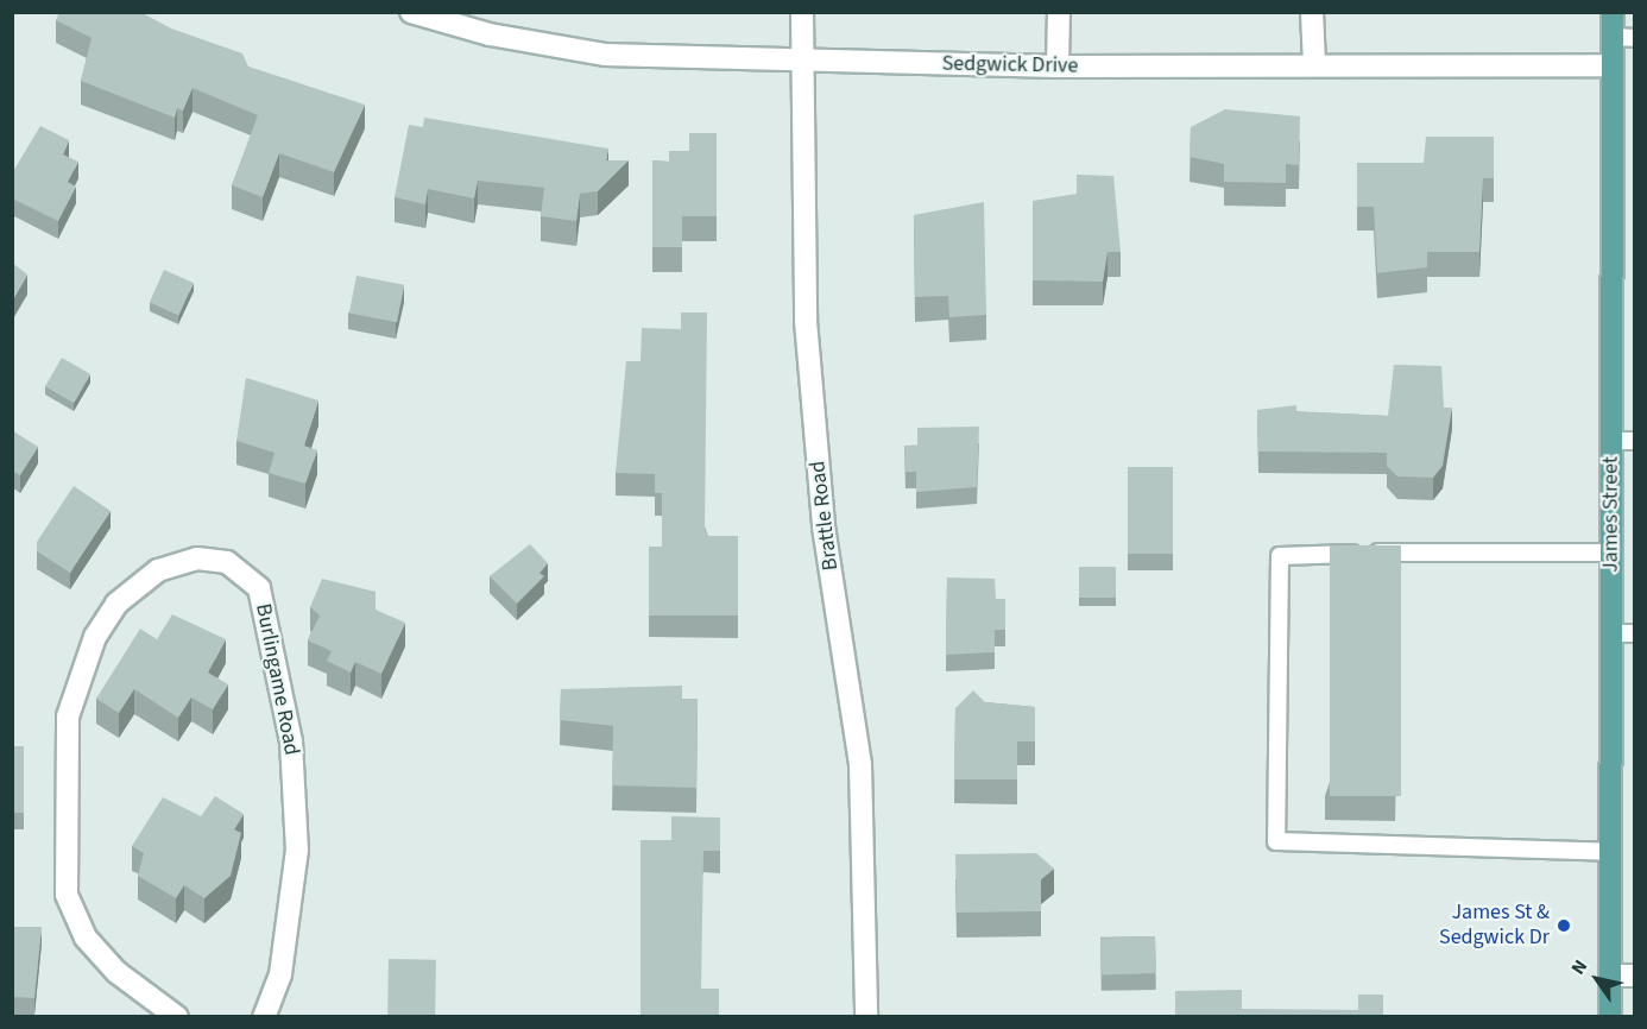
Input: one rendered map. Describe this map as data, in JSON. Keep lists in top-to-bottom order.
{
  "streets": {
    "main road": ["James Street"],
    "street": ["Sedgwick Drive", "Brattle Road", "Burlingame Road"]
  },
  "crossings": [
    ["Sedgwick Drive", "James Street"],
    ["Sedgwick Drive", "Brattle Road"]
  ],
  "places": ["James St & Sedgwick Dr"],
  "north": "top left"
}
